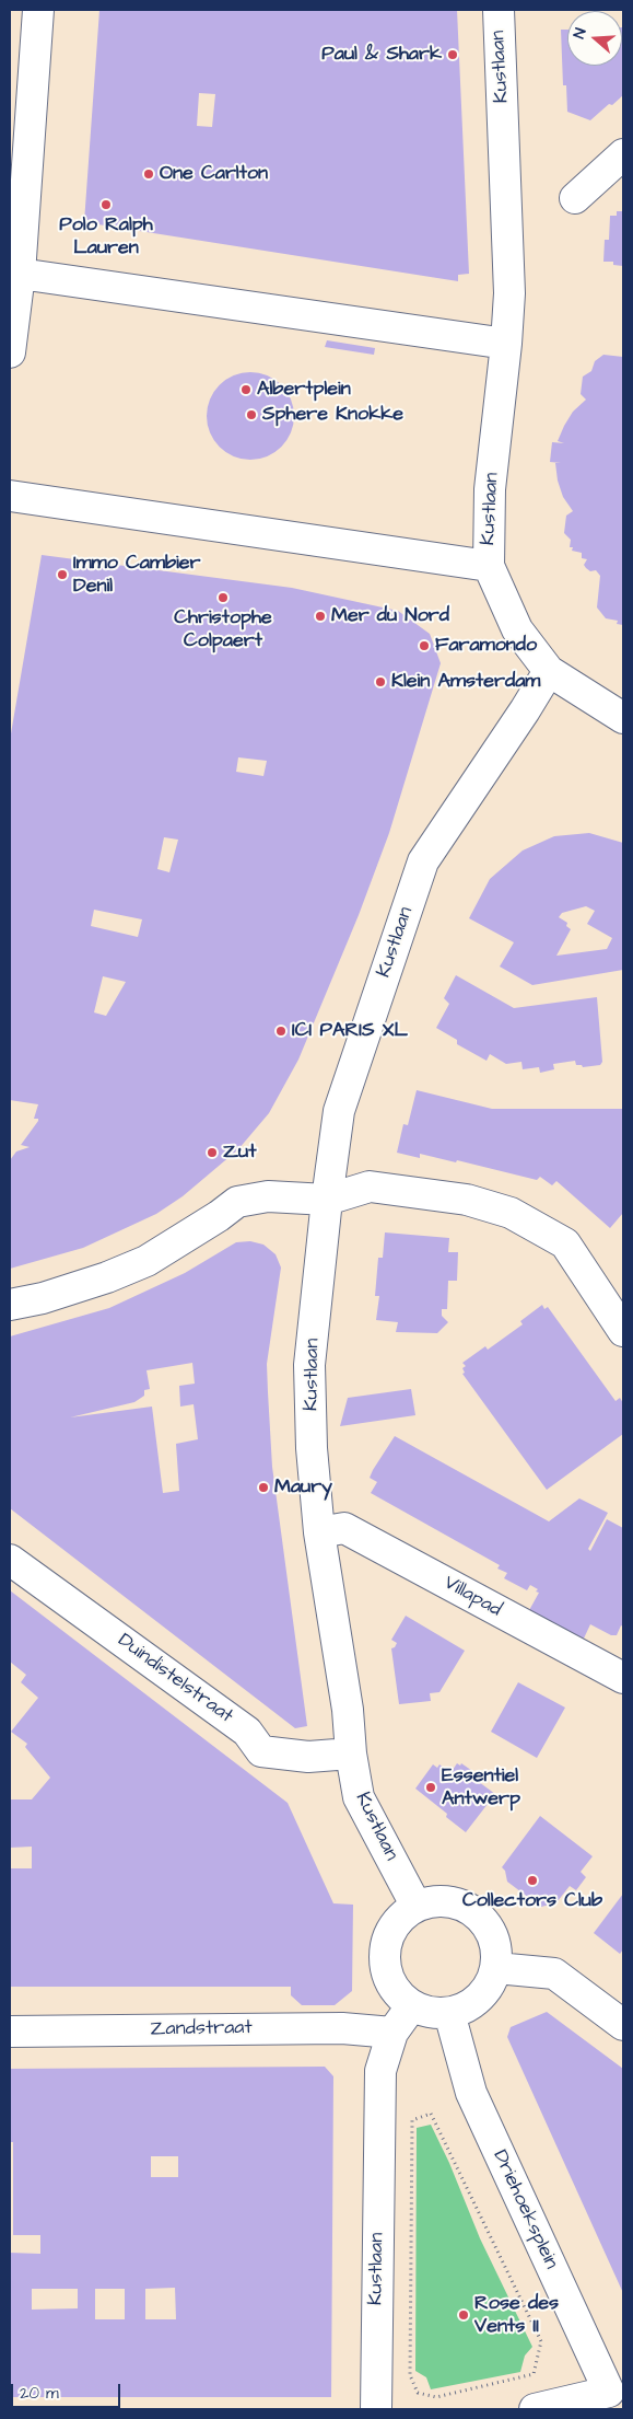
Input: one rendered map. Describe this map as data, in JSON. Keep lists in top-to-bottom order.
{
  "streets": {
    "street": [
      "Kustlaan",
      "Villapad",
      "Duindistelstraat",
      "Zandstraat",
      "Driehoeksplein"
    ]
  },
  "crossings": [
    ["Kustlaan", "Villapad"],
    ["Kustlaan", "Duindistelstraat"],
    ["Kustlaan", "Zandstraat"],
    ["Kustlaan", "Driehoeksplein"]
  ],
  "places": [
    "Paul & Shark",
    "One Carlton",
    "Polo Ralph Lauren",
    "Albertplein",
    "Sphere Knokke",
    "Immo Cambier Denil",
    "Christophe Colpaert",
    "Mer du Nord",
    "Faramondo",
    "Klein Amsterdam",
    "ICI PARIS XL",
    "Zut",
    "Maury",
    "Essentiel Antwerp",
    "Collectors Club",
    "Rose des Vents II"
  ],
  "scale_bar": "20 m",
  "north": "left"
}
